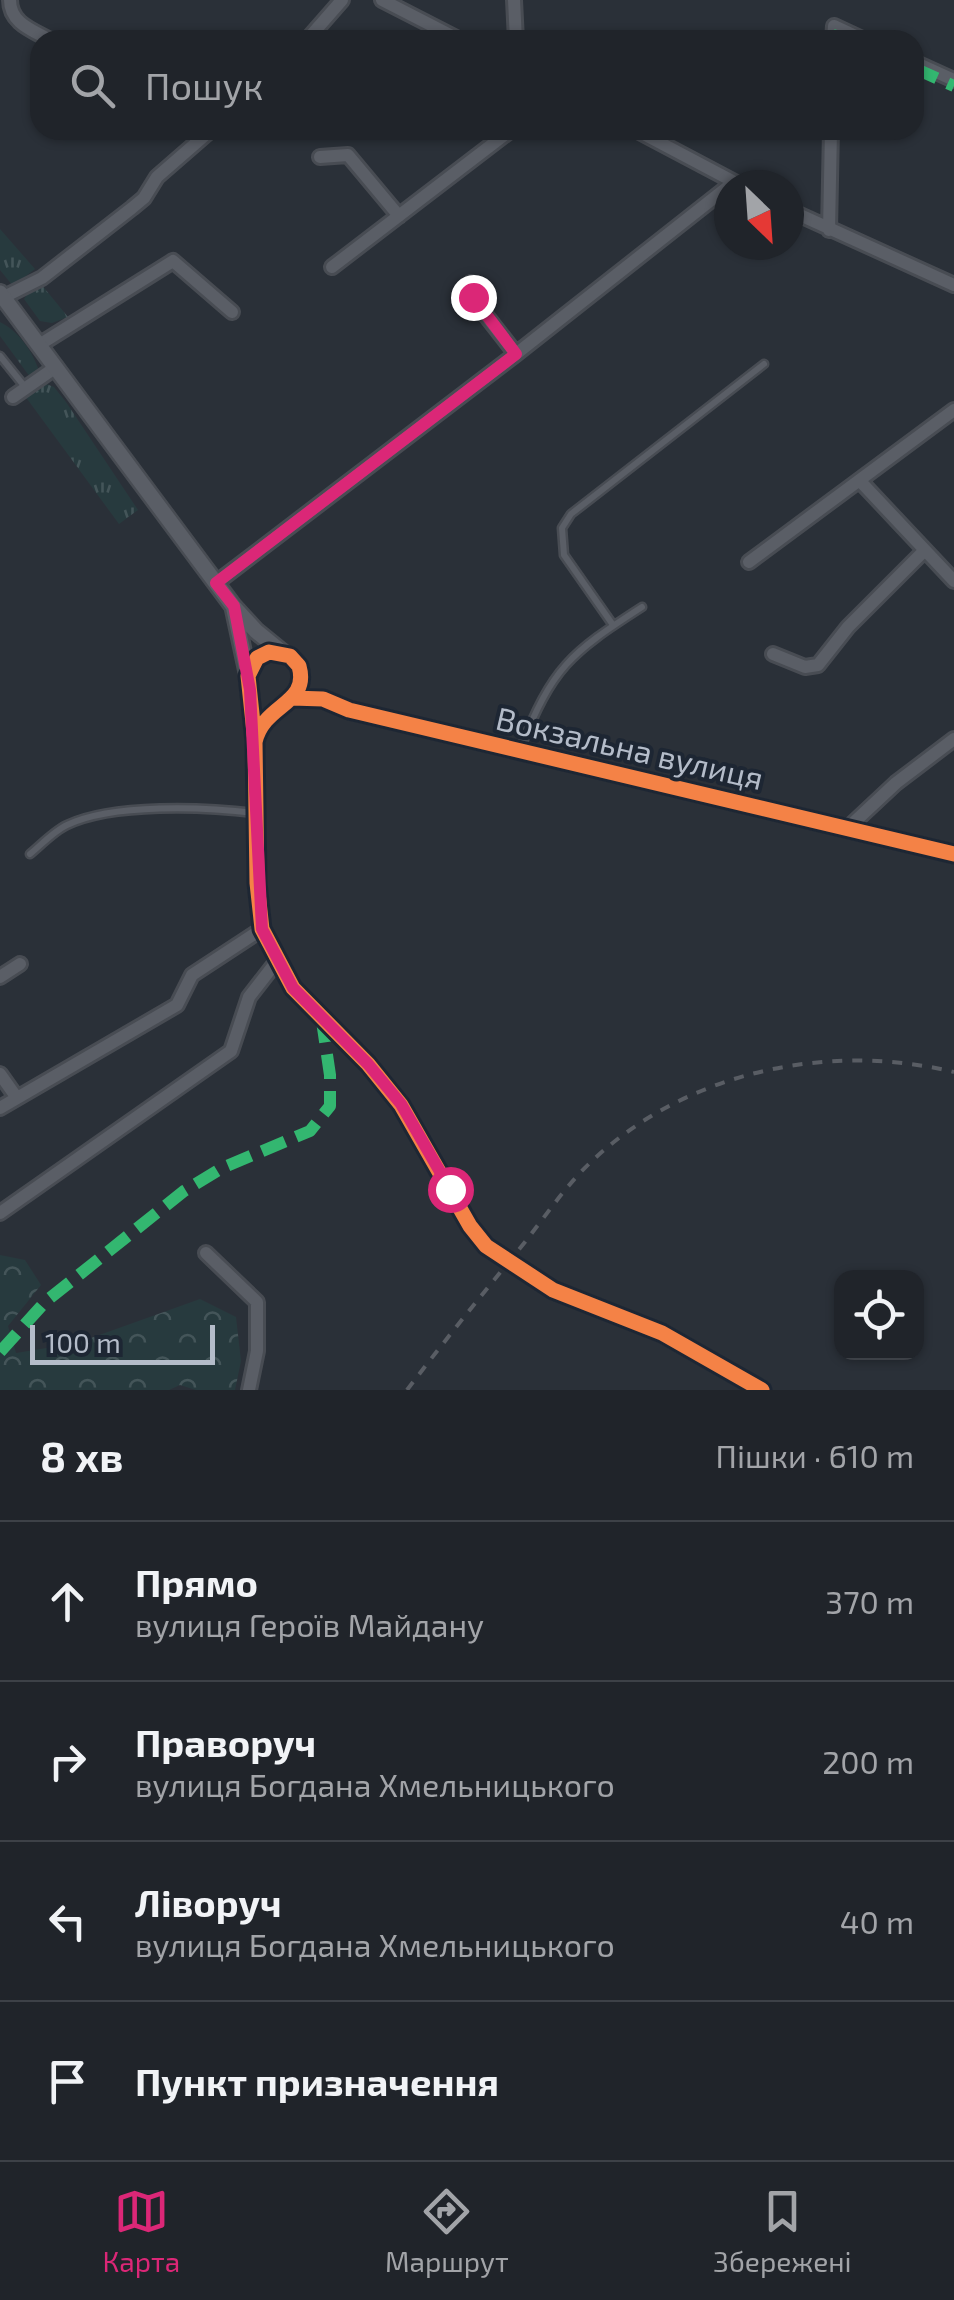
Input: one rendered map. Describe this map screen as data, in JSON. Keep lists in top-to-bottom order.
{
  "streets": {
    "street": ["Вокзальна вулиця"]
  },
  "scale_bar": "100 m",
  "north": "bottom right",
  "page": {
    "search": "Пошук",
    "scale": "100 m",
    "heading": ["8 хв", "Пішки · 610 m"],
    "list": [
      ["Прямо", "вулиця Героїв Майдану", "370 m"],
      ["Праворуч", "вулиця Богдана Хмельницького", "200 m"],
      ["Ліворуч", "вулиця Богдана Хмельницького", "40 m"],
      "Пункт призначення"
    ],
    "nav": ["Карта", "Маршрут", "Збережені"]
  }
}
